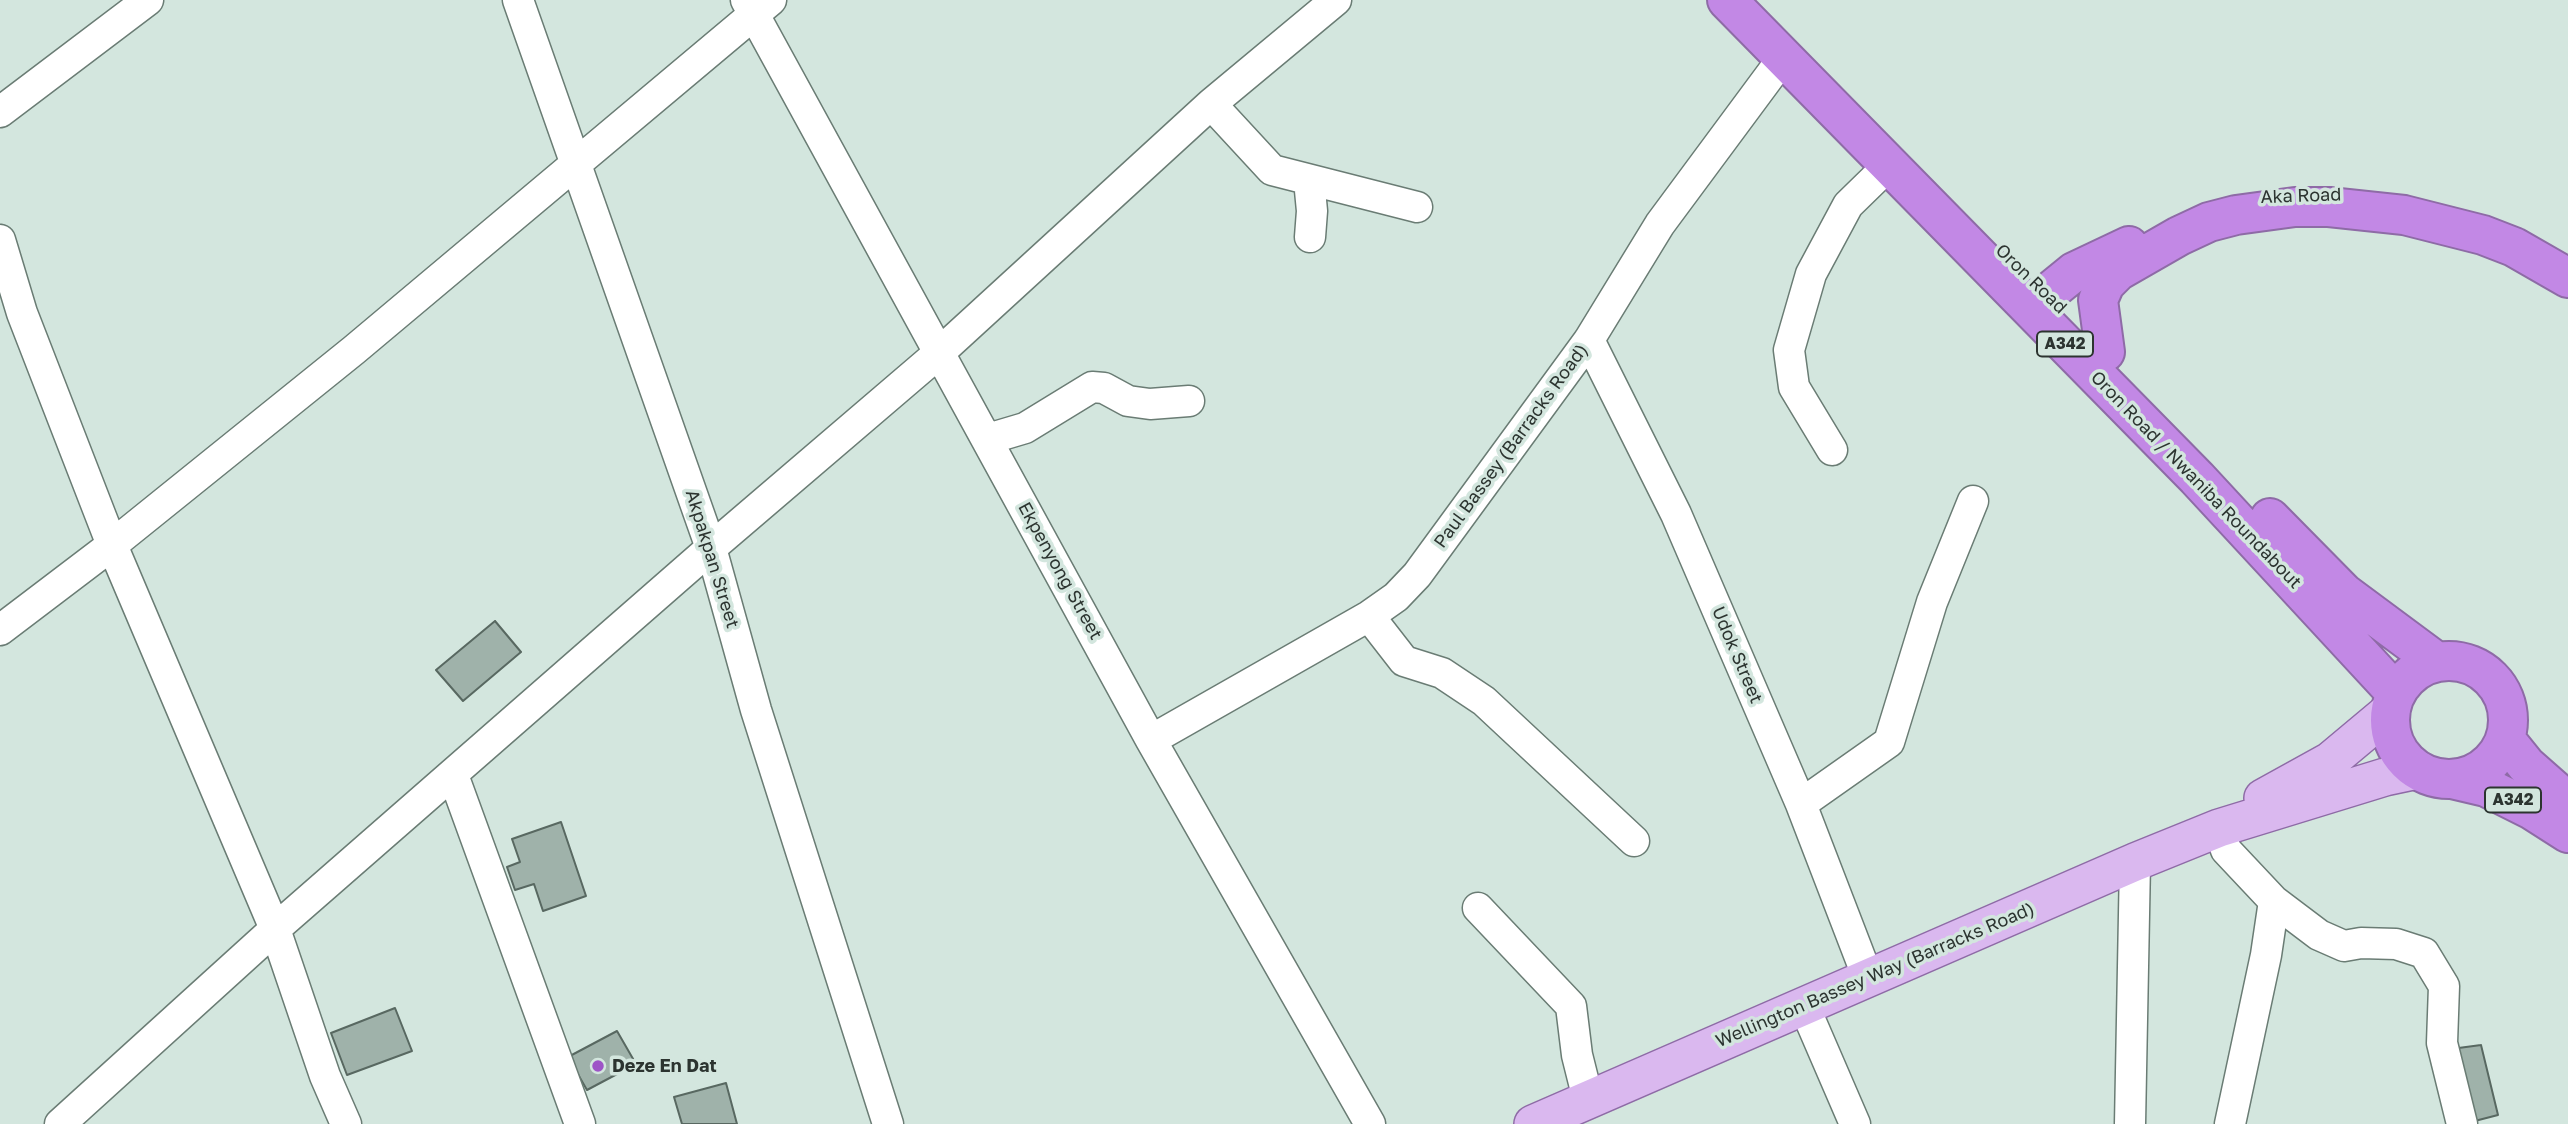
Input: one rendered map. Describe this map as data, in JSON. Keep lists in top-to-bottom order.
{
  "streets": {
    "highway": [
      "Aka Road",
      "Oron Road",
      "A342",
      "Oron Road / Nwaniba Roundabout"
    ],
    "main road": ["Wellington Bassey Way (Barracks Road)"],
    "street": [
      "Paul Bassey (Barracks Road)",
      "Akpakpan Street",
      "Ekpenyong Street",
      "Udok Street"
    ]
  },
  "crossings": [
    ["Aka Road", "Oron Road"],
    ["Oron Road", "A342"],
    ["Oron Road", "Oron Road / Nwaniba Roundabout"],
    ["A342", "Oron Road / Nwaniba Roundabout"],
    ["Paul Bassey (Barracks Road)", "Oron Road / Nwaniba Roundabout"],
    ["Paul Bassey (Barracks Road)", "Ekpenyong Street"],
    ["Paul Bassey (Barracks Road)", "Udok Street"],
    ["Udok Street", "Wellington Bassey Way (Barracks Road)"]
  ],
  "places": ["Deze En Dat"]
}
